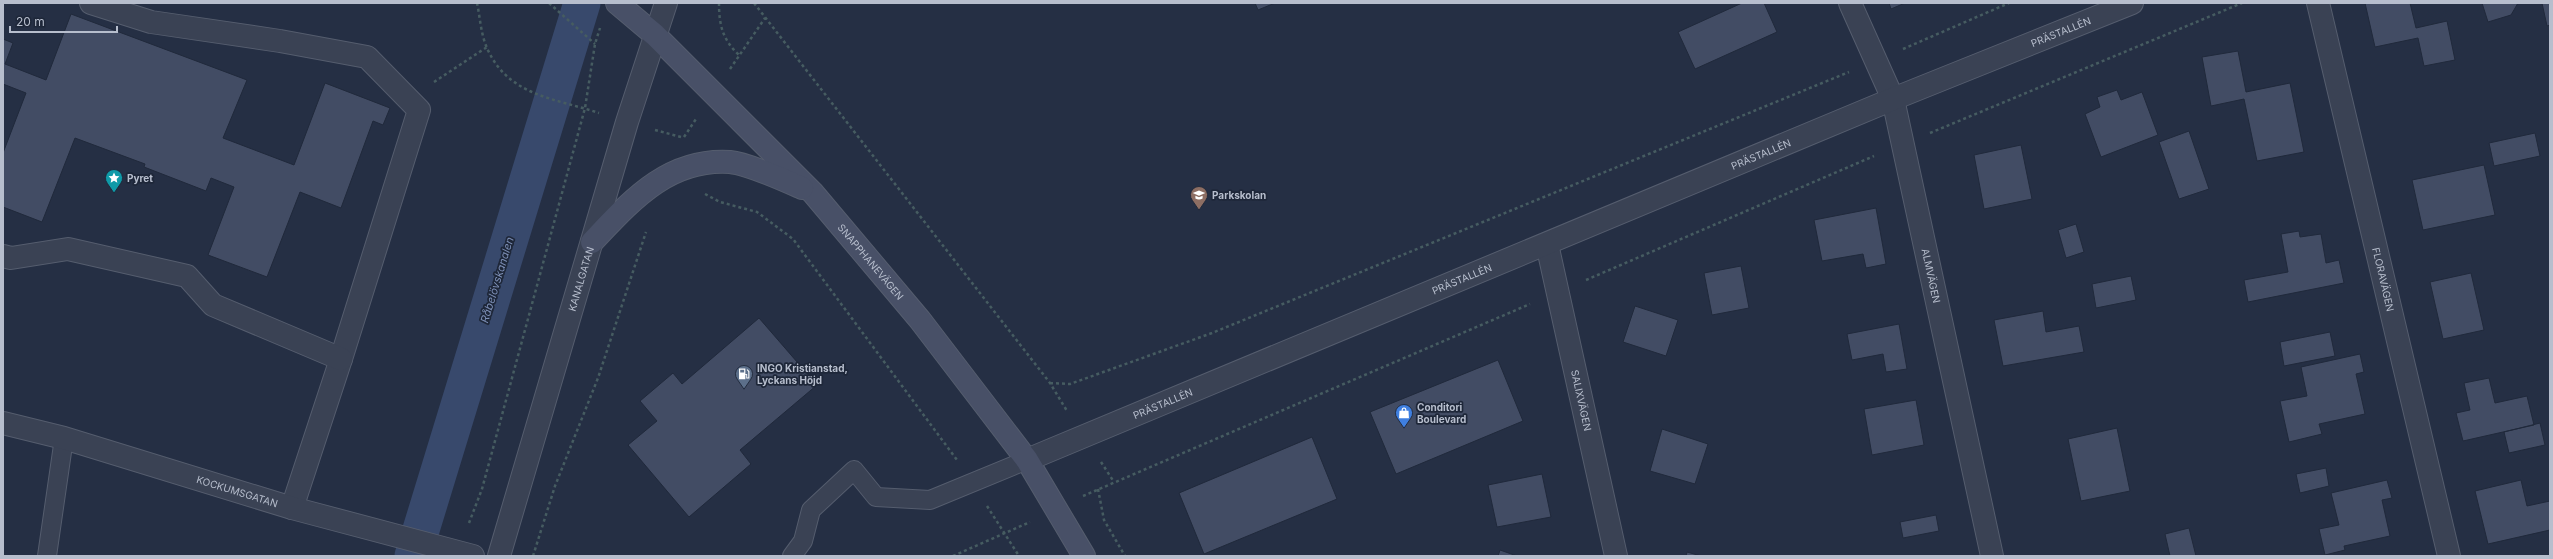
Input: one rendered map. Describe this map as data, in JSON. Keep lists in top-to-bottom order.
{
  "streets": {
    "main road": ["SNAPPHANEVÄGEN"],
    "street": [
      "PRÄSTALLÉN",
      "ALMVÄGEN",
      "KANALGATAN",
      "FLORAVÄGEN",
      "SALIXVÄGEN",
      "KOCKUMSGATAN"
    ]
  },
  "crossings": [
    ["PRÄSTALLÉN", "SNAPPHANEVÄGEN"],
    ["PRÄSTALLÉN", "ALMVÄGEN"],
    ["PRÄSTALLÉN", "SALIXVÄGEN"],
    ["SNAPPHANEVÄGEN", "KANALGATAN"]
  ],
  "water": ["Råbelövskanalen"],
  "places": {
    "place": ["Pyret"],
    "school or university": ["Parkskolan"],
    "fuel station": ["INGO Kristianstad, Lyckans Höjd"],
    "shop": ["Conditori Boulevard"]
  },
  "scale_bar": "20 m"
}
